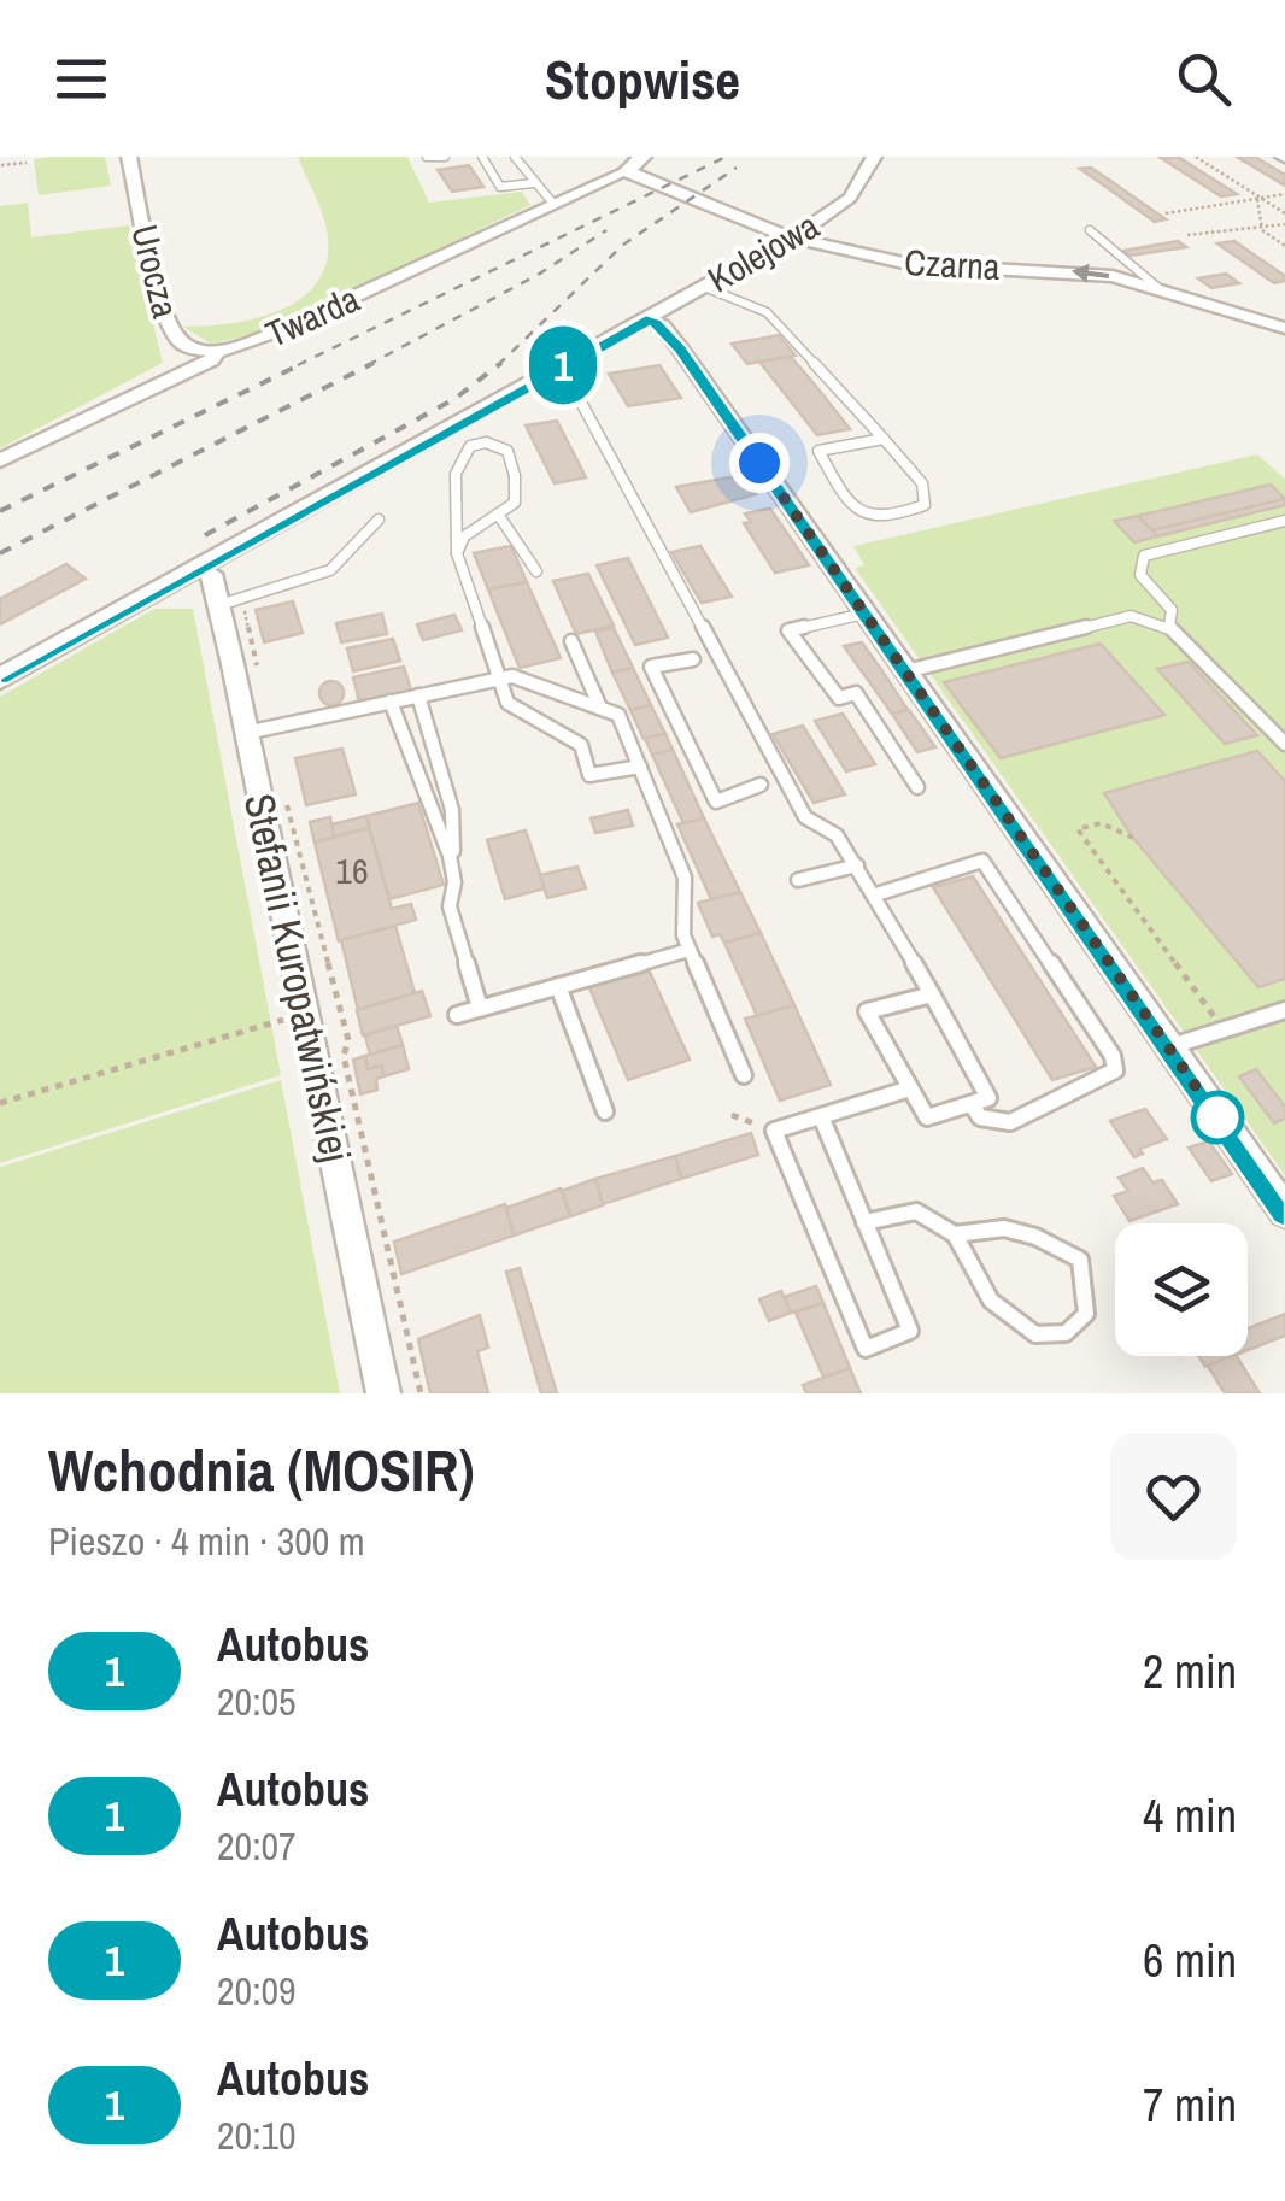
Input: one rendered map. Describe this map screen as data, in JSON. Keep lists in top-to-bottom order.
{
  "streets": {
    "street": [
      "Kolejowa",
      "Czarna",
      "Urocza",
      "Twarda",
      "Stefanii Kuropatwińskiej"
    ]
  },
  "crossings": [
    ["Kolejowa", "Czarna"],
    ["Kolejowa", "Stefanii Kuropatwińskiej"],
    ["Czarna", "Twarda"],
    ["Urocza", "Twarda"]
  ],
  "one_way": ["Czarna"],
  "lines": ["bus line 1"],
  "house_numbers": ["16"],
  "page": {
    "header": "Stopwise",
    "on_map": "1",
    "heading": ["Wchodnia (MOSIR)", "Pieszo · 4 min · 300 m"],
    "list": [
      {
        "mark": "1",
        "name": "Autobus",
        "note": "20:05",
        "value": "2 min"
      },
      {
        "mark": "1",
        "name": "Autobus",
        "note": "20:07",
        "value": "4 min"
      },
      {
        "mark": "1",
        "name": "Autobus",
        "note": "20:09",
        "value": "6 min"
      },
      {
        "mark": "1",
        "name": "Autobus",
        "note": "20:10",
        "value": "7 min"
      }
    ]
  }
}
